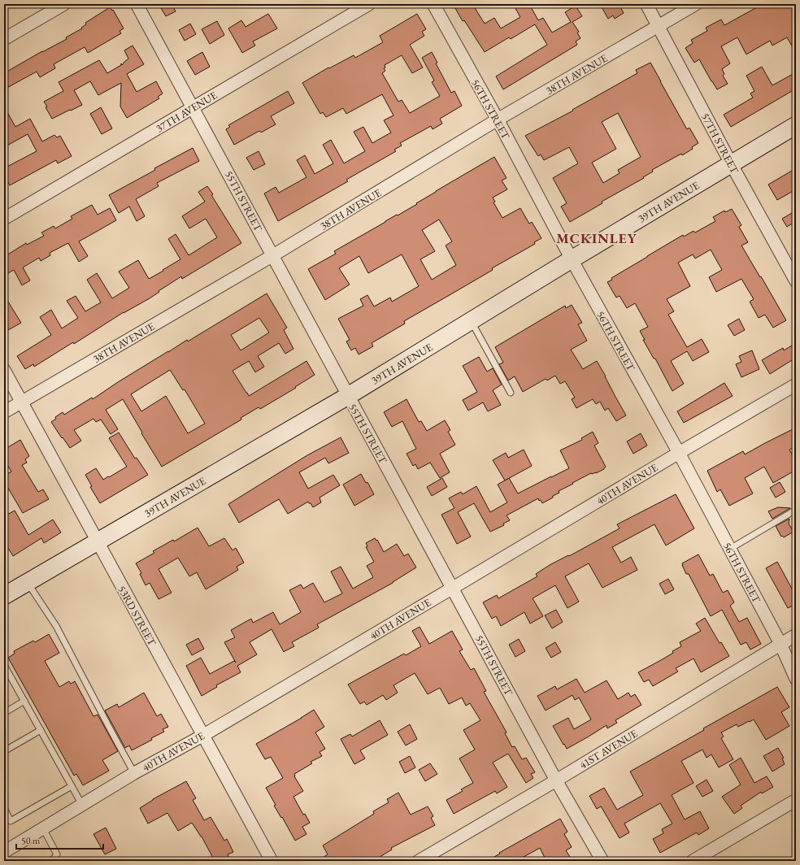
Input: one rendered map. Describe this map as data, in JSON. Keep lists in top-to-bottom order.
{
  "streets": {
    "main road": ["39TH AVENUE"],
    "street": [
      "38TH AVENUE",
      "56TH STREET",
      "37TH AVENUE",
      "57TH STREET",
      "55TH STREET",
      "40TH AVENUE",
      "53RD STREET",
      "41ST AVENUE"
    ]
  },
  "crossings": [
    ["38TH AVENUE", "56TH STREET"],
    ["38TH AVENUE", "57TH STREET"],
    ["38TH AVENUE", "55TH STREET"],
    ["38TH AVENUE", "53RD STREET"],
    ["56TH STREET", "39TH AVENUE"],
    ["56TH STREET", "40TH AVENUE"],
    ["56TH STREET", "41ST AVENUE"],
    ["37TH AVENUE", "55TH STREET"],
    ["57TH STREET", "39TH AVENUE"],
    ["55TH STREET", "39TH AVENUE"],
    ["55TH STREET", "40TH AVENUE"],
    ["55TH STREET", "41ST AVENUE"],
    ["39TH AVENUE", "53RD STREET"],
    ["40TH AVENUE", "53RD STREET"]
  ],
  "districts": ["MCKINLEY"],
  "scale_bar": "50 m"
}
